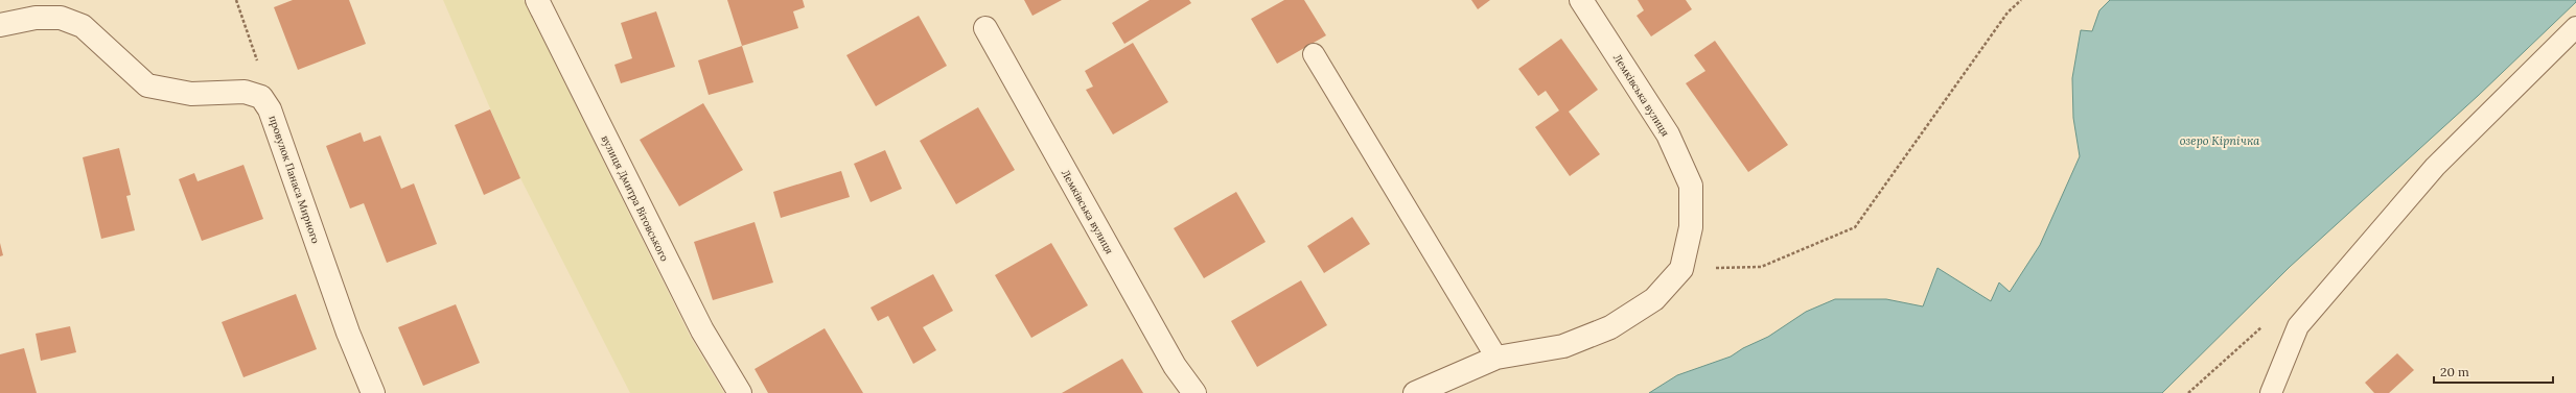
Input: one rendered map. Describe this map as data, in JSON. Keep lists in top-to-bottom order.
{
  "streets": {
    "street": ["Лемківська вулиця", "провулок Панаса Мирного", "вулиця Дмитра Вітовського"]
  },
  "water": ["озеро Кірпічка"],
  "scale_bar": "20 m"
}
